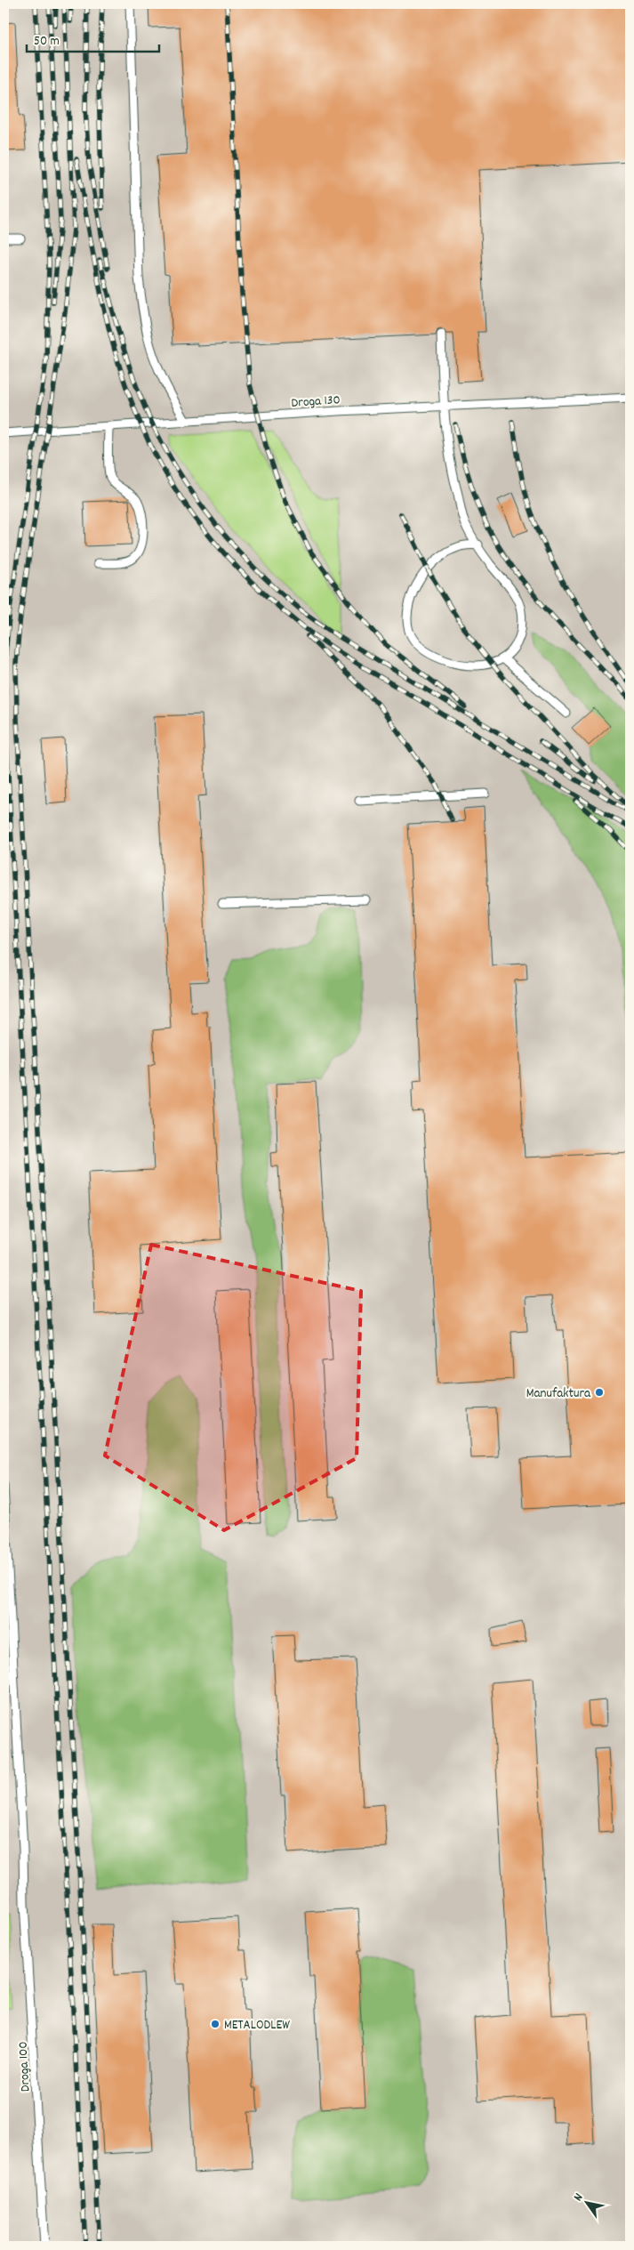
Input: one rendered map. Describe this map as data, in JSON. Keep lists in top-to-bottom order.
{
  "streets": {
    "lane": ["Droga 130", "Droga 100"]
  },
  "places": ["Manufaktura", "METALODLEW"],
  "scale_bar": "50 m",
  "north": "top left"
}
